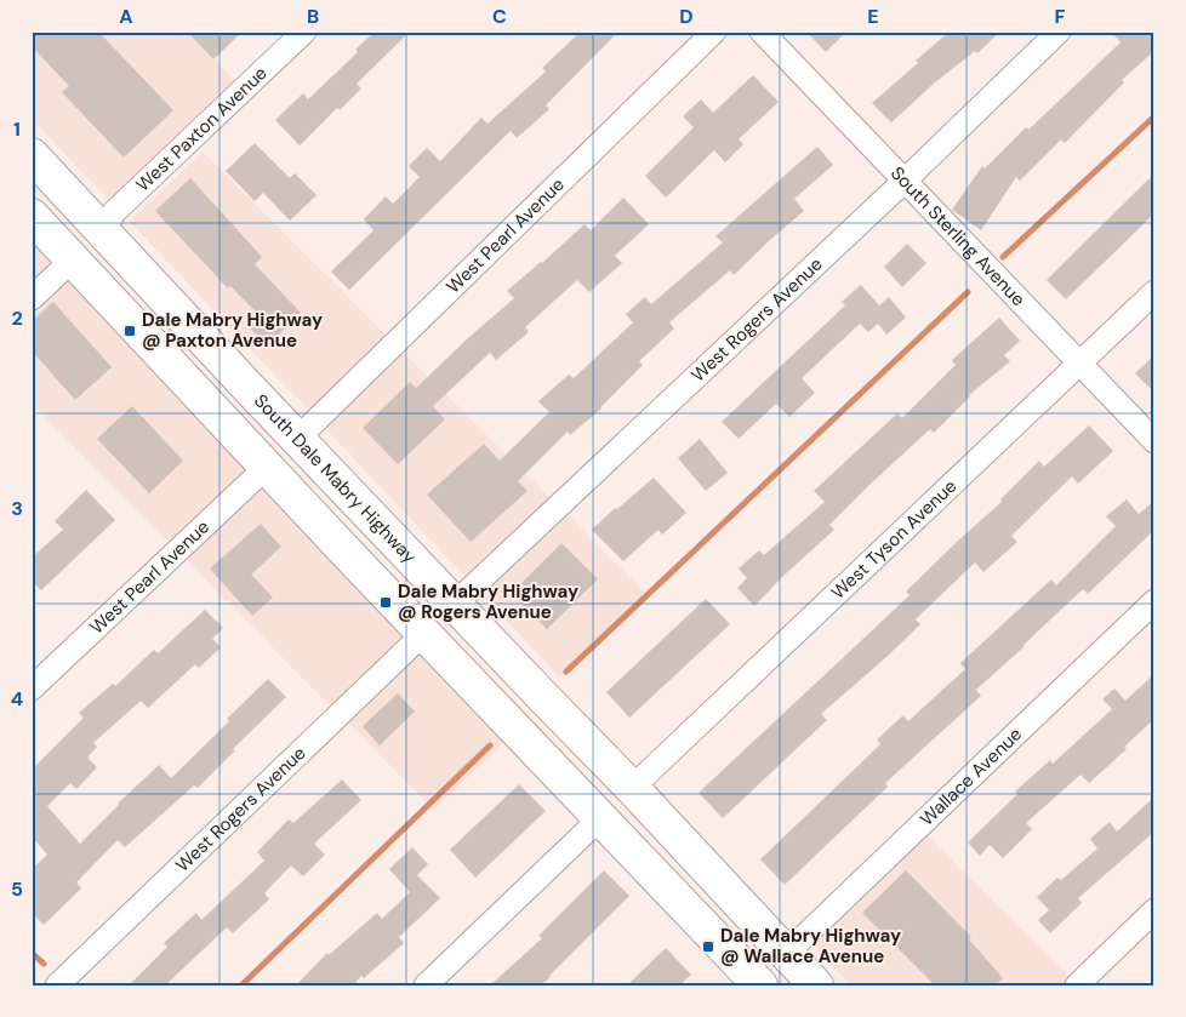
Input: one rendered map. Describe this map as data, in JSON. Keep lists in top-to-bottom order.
{
  "streets": {
    "main road": ["South Dale Mabry Highway"],
    "street": [
      "West Paxton Avenue",
      "West Pearl Avenue",
      "South Sterling Avenue",
      "West Rogers Avenue",
      "West Tyson Avenue",
      "Wallace Avenue"
    ]
  },
  "crossings": [
    ["West Paxton Avenue", "South Dale Mabry Highway"],
    ["West Pearl Avenue", "South Dale Mabry Highway"],
    ["South Sterling Avenue", "West Rogers Avenue"],
    ["South Sterling Avenue", "West Tyson Avenue"],
    ["West Rogers Avenue", "South Dale Mabry Highway"],
    ["South Dale Mabry Highway", "West Tyson Avenue"],
    ["South Dale Mabry Highway", "Wallace Avenue"]
  ],
  "places": {
    "transit": ["Dale Mabry Highway @ Paxton Avenue", "Dale Mabry Highway @ Rogers Avenue", "Dale Mabry Highway @ Wallace Avenue"]
  },
  "grid": {
    "columns": [
      "A",
      "B",
      "C",
      "D",
      "E",
      "F"
    ],
    "rows": [
      "1",
      "2",
      "3",
      "4",
      "5"
    ]
  }
}
